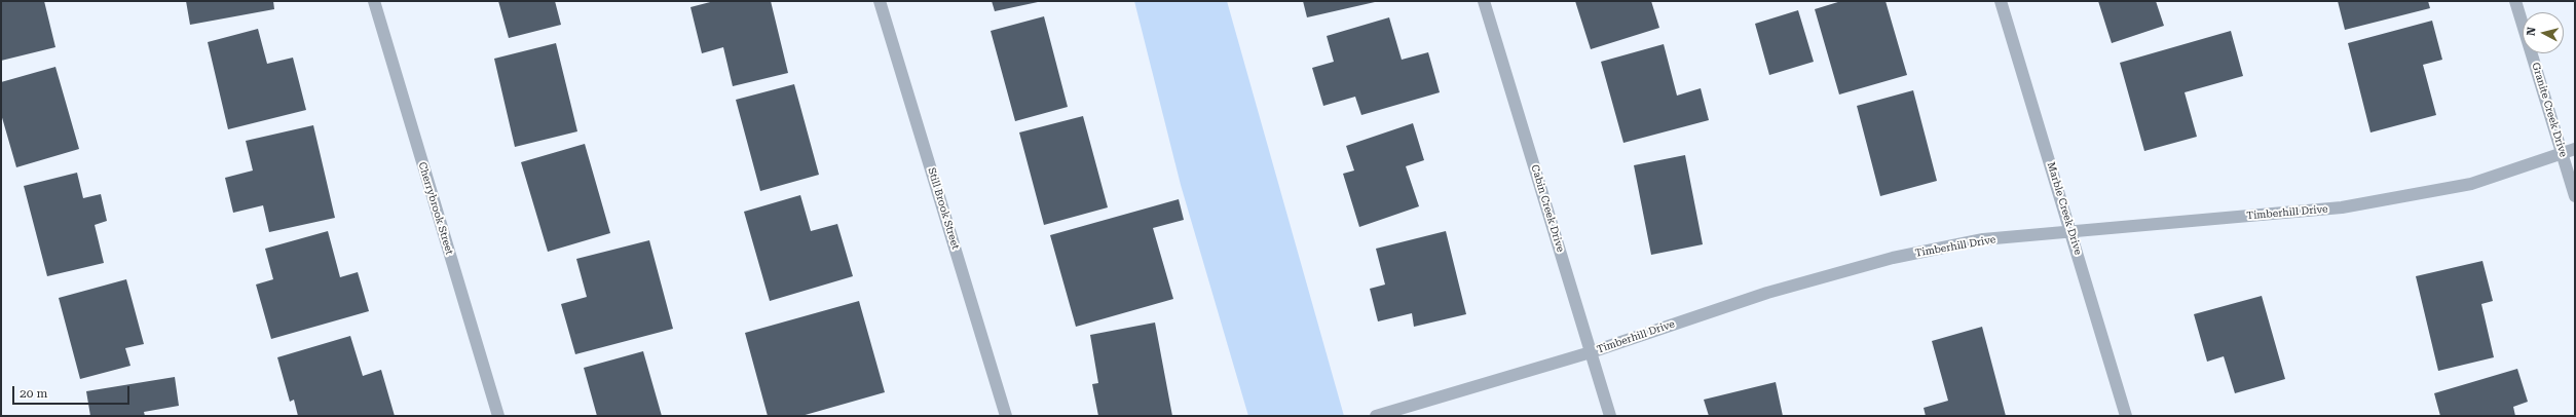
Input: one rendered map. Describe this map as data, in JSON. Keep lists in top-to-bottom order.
{
  "streets": {
    "street": [
      "Granite Creek Drive",
      "Cherrybrook Street",
      "Still Brook Street",
      "Cabin Creek Drive",
      "Marble Creek Drive",
      "Timberhill Drive"
    ]
  },
  "crossings": [
    ["Granite Creek Drive", "Timberhill Drive"],
    ["Cabin Creek Drive", "Timberhill Drive"],
    ["Marble Creek Drive", "Timberhill Drive"]
  ],
  "scale_bar": "20 m",
  "north": "left"
}
